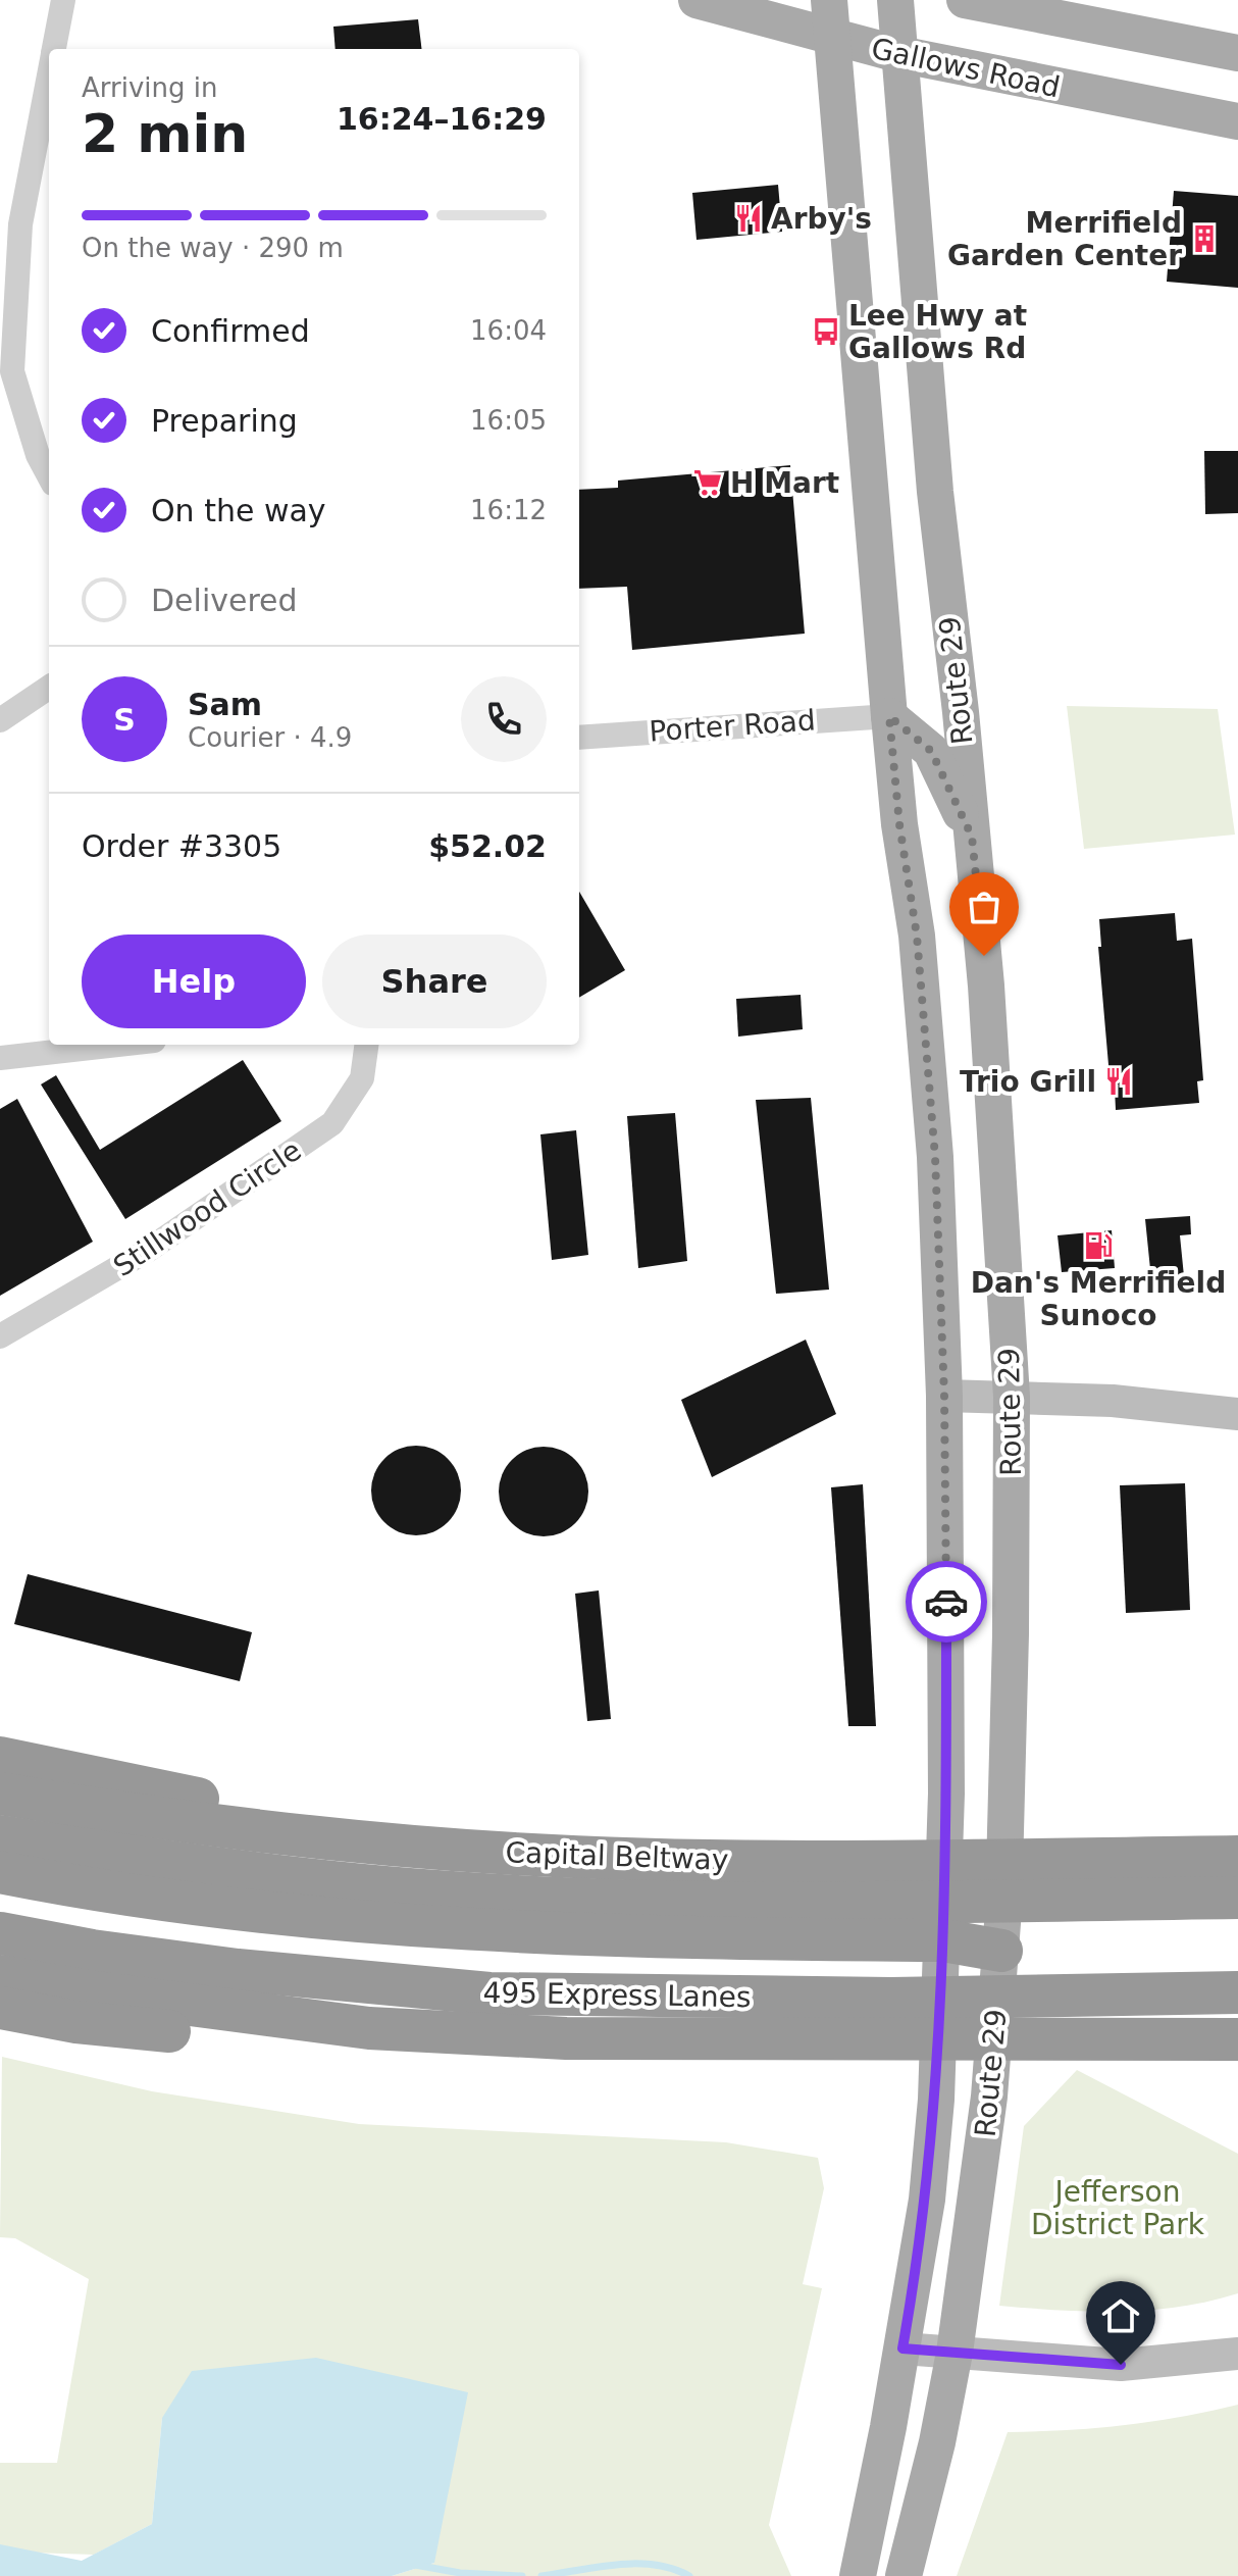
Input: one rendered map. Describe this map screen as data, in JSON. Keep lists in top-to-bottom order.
{
  "streets": {
    "highway": ["Capital Beltway", "495 Express Lanes"],
    "main road": ["Gallows Road", "Route 29"],
    "street": ["Porter Road", "Stillwood Circle"]
  },
  "crossings": [
    ["Gallows Road", "Route 29"],
    ["Route 29", "Porter Road"]
  ],
  "parks": ["Jefferson District Park"],
  "places": {
    "restaurant": ["Arby's", "Trio Grill"],
    "building": ["Merrifield Garden Center"],
    "bus stop": ["Lee Hwy at Gallows Rd"],
    "supermarket": ["H Mart"],
    "fuel station": ["Dan's Merrifield Sunoco"]
  },
  "page": {
    "heading": ["2 min", "Arriving in", "16:24–16:29"],
    "panel": [
      "Sam",
      "Courier · 4.9",
      "Order #3305",
      "$52.02"
    ],
    "bar": "On the way · 290 m",
    "list": [
      ["Confirmed", "16:04"],
      ["Preparing", "16:05"],
      ["On the way", "16:12"],
      "Delivered"
    ],
    "round": "S",
    "buttons": ["Help", "Share"]
  }
}
